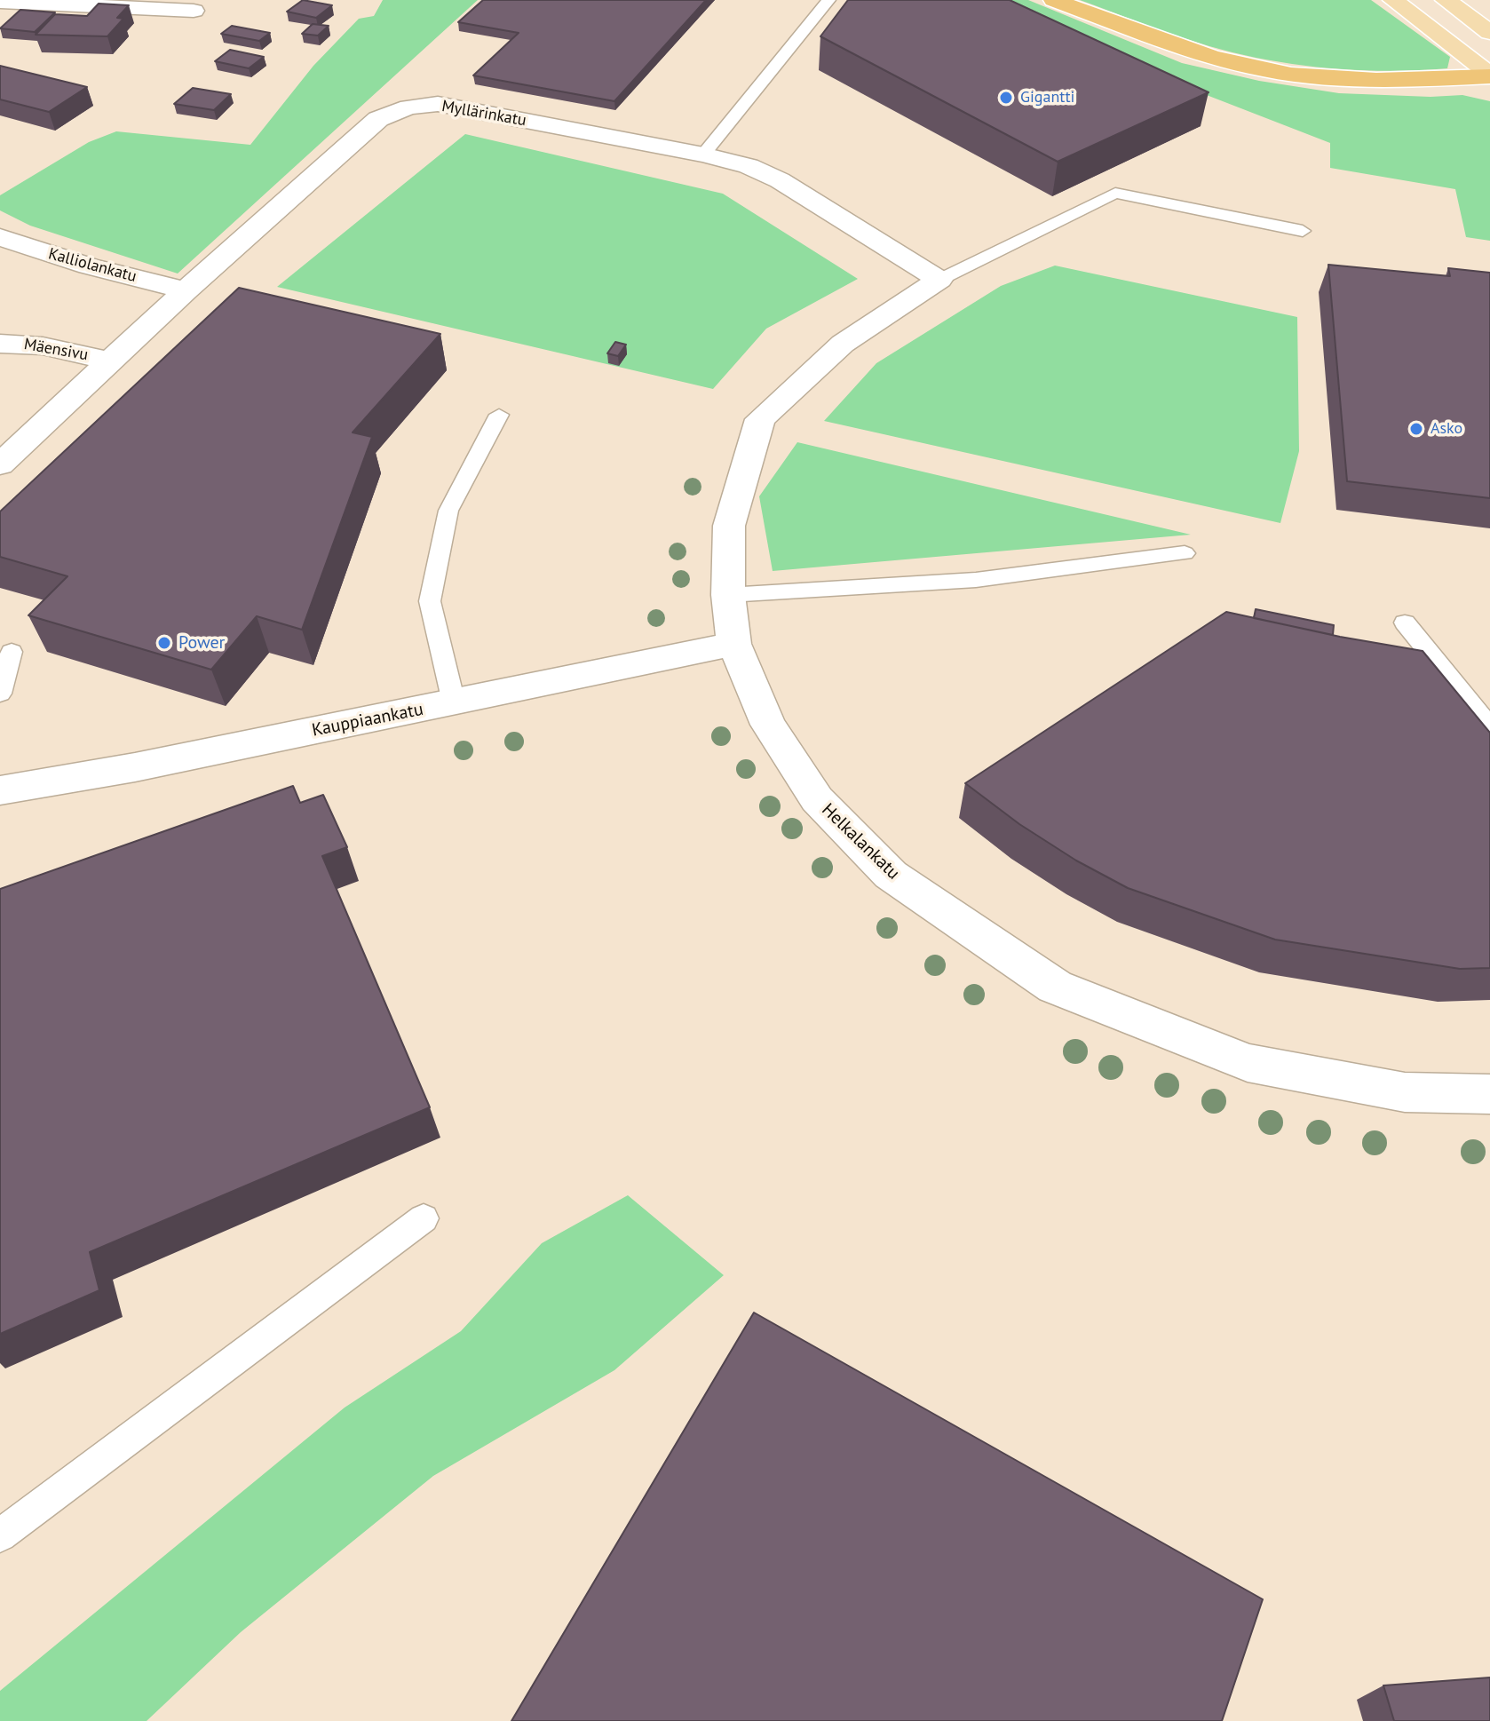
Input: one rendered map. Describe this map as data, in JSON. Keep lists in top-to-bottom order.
{
  "streets": {
    "street": [
      "Myllärinkatu",
      "Kalliolankatu",
      "Mäensivu",
      "Kauppiaankatu",
      "Helkalankatu"
    ]
  },
  "crossings": [
    ["Myllärinkatu", "Kalliolankatu"],
    ["Myllärinkatu", "Mäensivu"],
    ["Myllärinkatu", "Helkalankatu"],
    ["Kauppiaankatu", "Helkalankatu"]
  ],
  "places": ["Gigantti", "Asko", "Power"]
}
